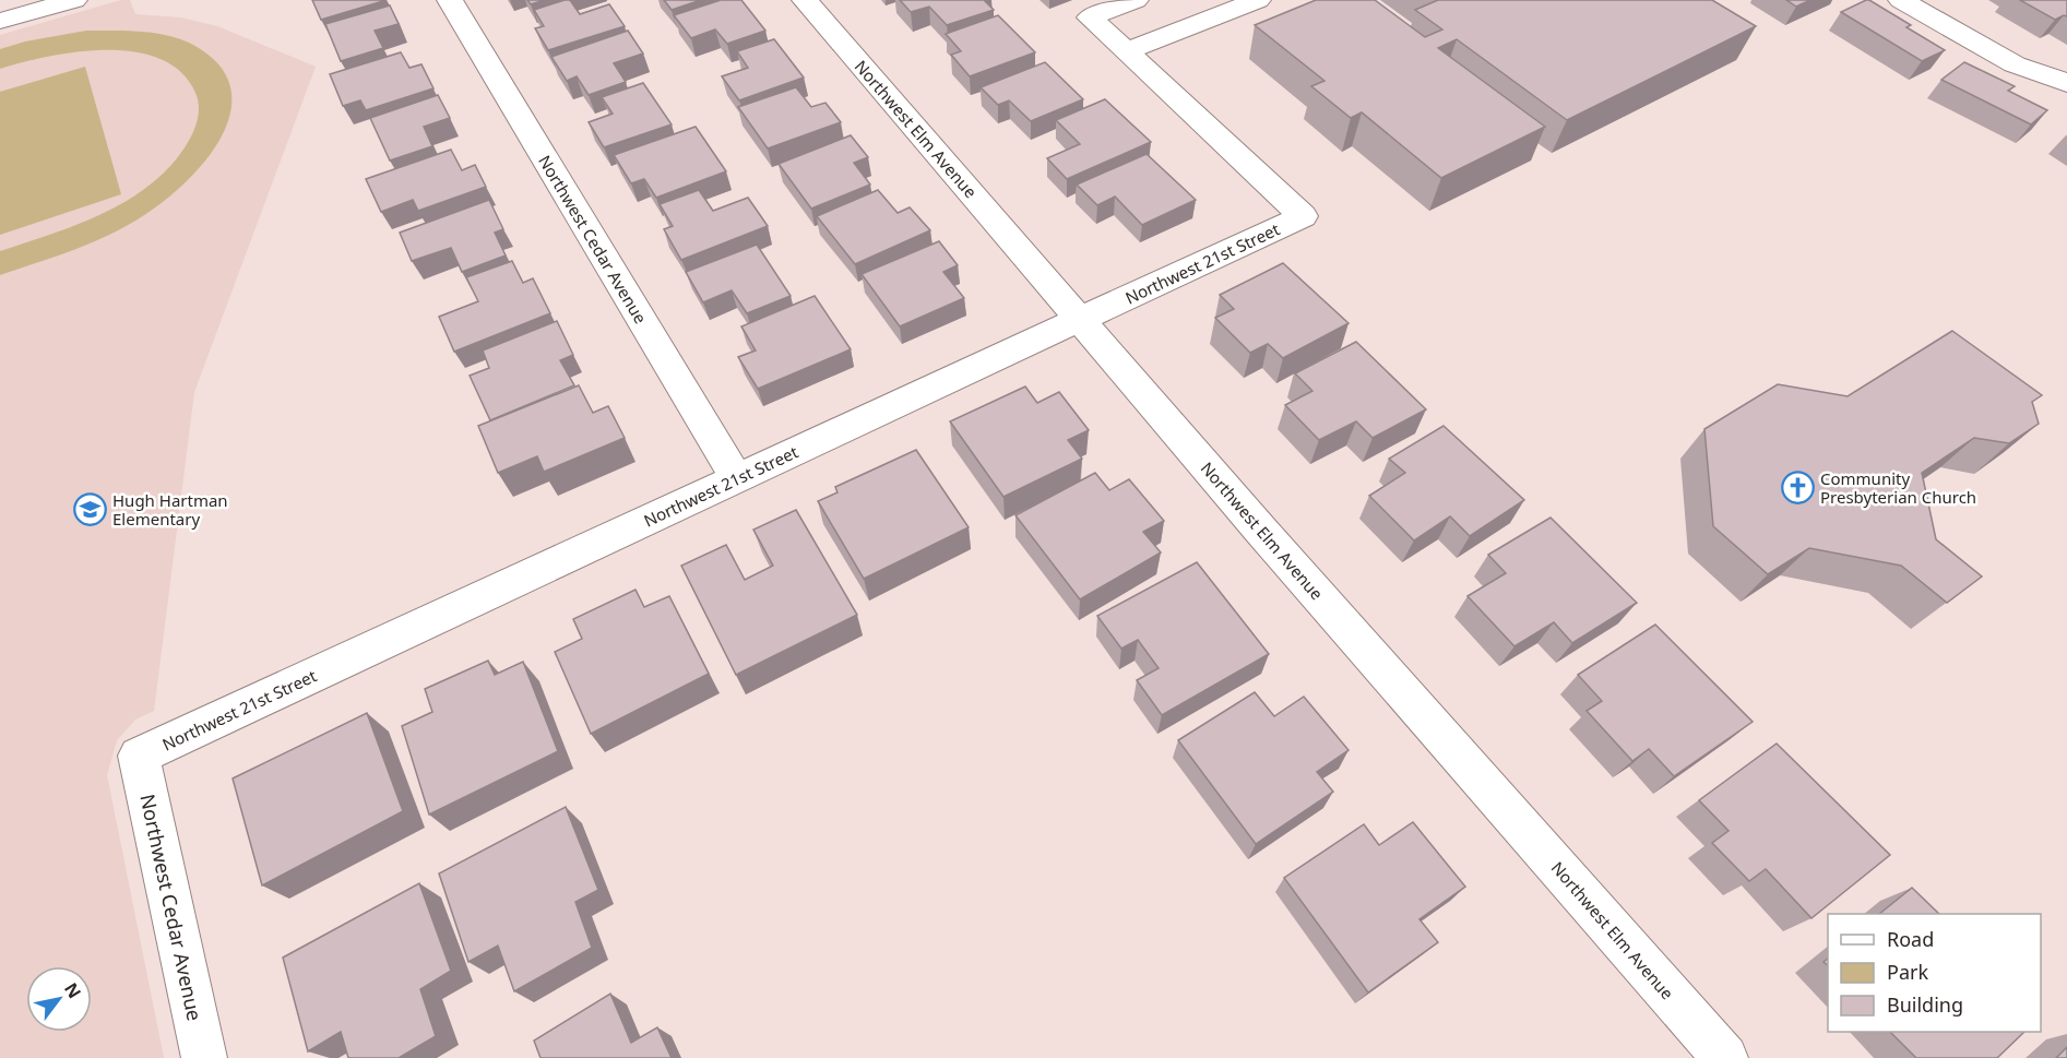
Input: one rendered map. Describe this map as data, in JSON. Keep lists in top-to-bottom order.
{
  "streets": {
    "street": ["Northwest Elm Avenue", "Northwest Cedar Avenue", "Northwest 21st Street"]
  },
  "crossings": [
    ["Northwest Elm Avenue", "Northwest 21st Street"],
    ["Northwest Cedar Avenue", "Northwest 21st Street"]
  ],
  "places": {
    "church": ["Community Presbyterian Church"],
    "school or university": ["Hugh Hartman Elementary"]
  },
  "legend": ["Road", "Park", "Building"],
  "north": "top right"
}
